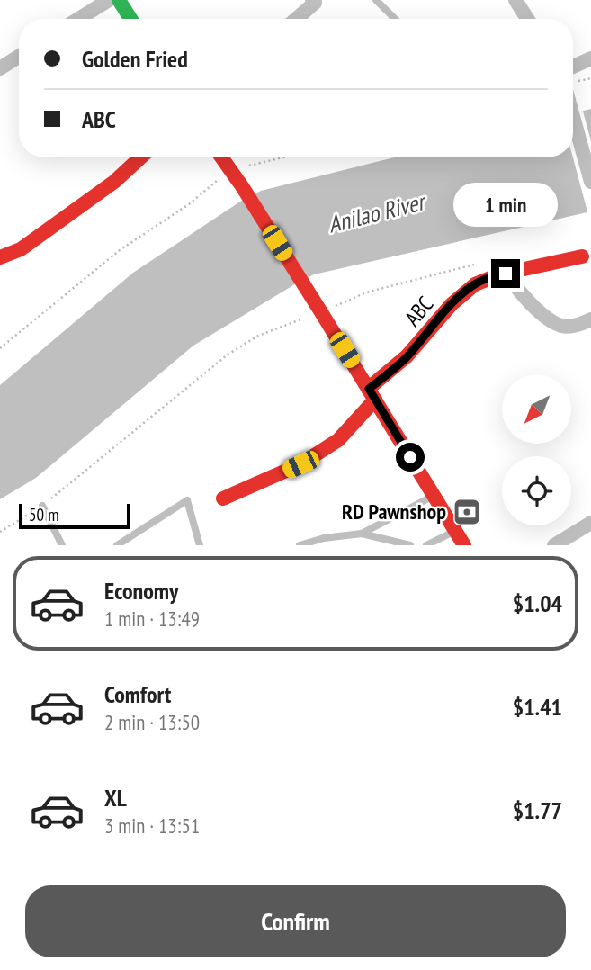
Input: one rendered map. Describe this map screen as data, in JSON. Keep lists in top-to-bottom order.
{
  "streets": {
    "street": ["ABC"]
  },
  "water": ["Anilao River"],
  "places": {
    "bank": ["RD Pawnshop"]
  },
  "scale_bar": "50 m",
  "north": "bottom left",
  "page": {
    "banner": ["Golden Fried", "ABC"],
    "bubble": "1 min",
    "scale": "50 m",
    "list": [
      {
        "name": "Economy",
        "note": "1 min · 13:49",
        "value": "$1.04"
      },
      {
        "name": "Comfort",
        "note": "2 min · 13:50",
        "value": "$1.41"
      },
      {
        "name": "XL",
        "note": "3 min · 13:51",
        "value": "$1.77"
      }
    ],
    "buttons": "Confirm"
  }
}
